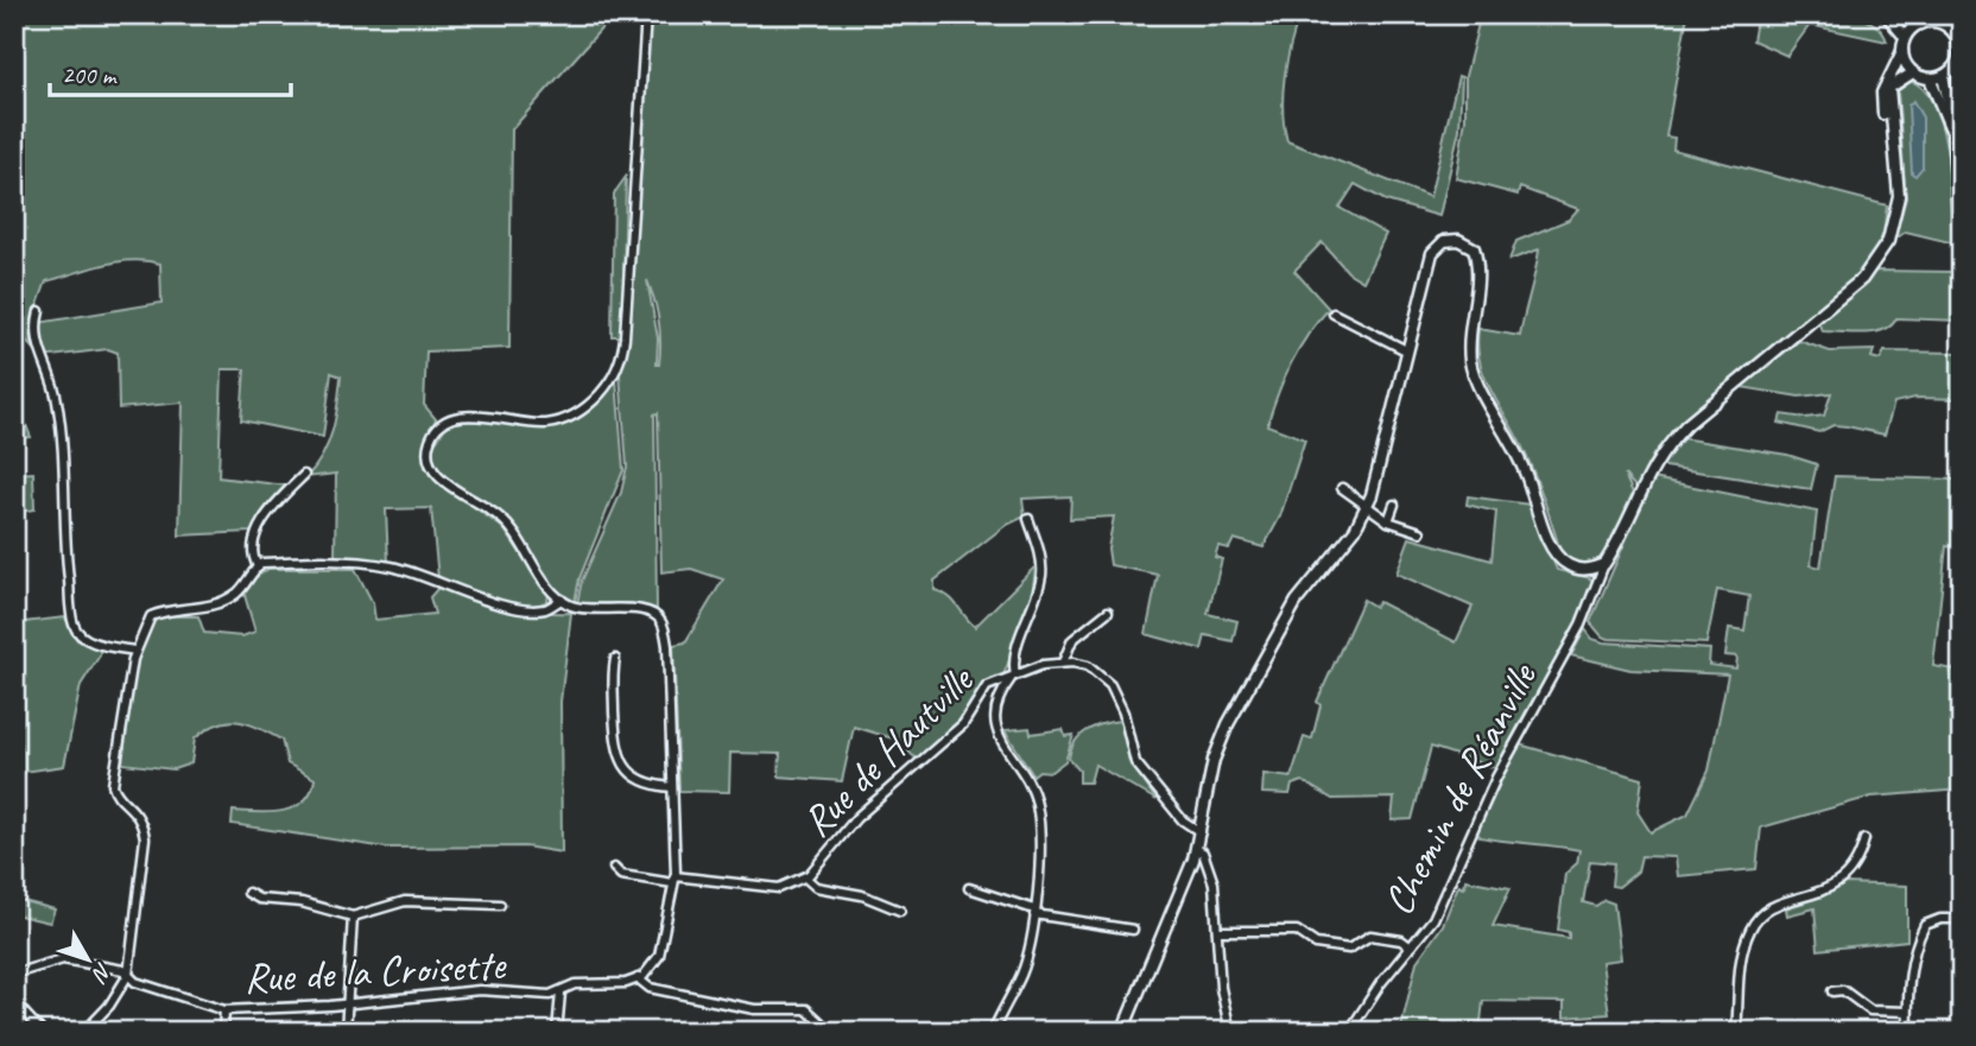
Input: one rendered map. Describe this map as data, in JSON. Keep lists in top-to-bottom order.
{
  "streets": {
    "street": ["Rue de Hautville", "Chemin de Réanville", "Rue de la Croisette"]
  },
  "scale_bar": "200 m",
  "north": "bottom right"
}
